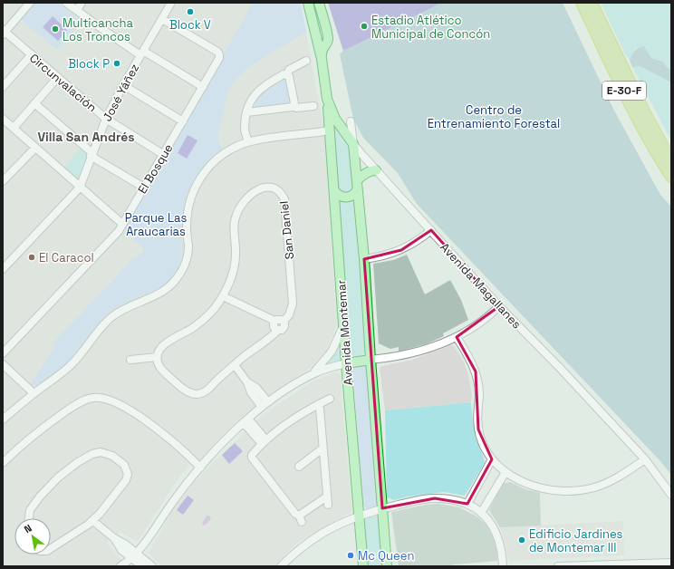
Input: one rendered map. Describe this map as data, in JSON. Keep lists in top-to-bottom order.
{
  "streets": {
    "highway": ["E-30-F"],
    "main road": ["Avenida Magallanes", "Avenida Montemar"],
    "street": [
      "Circunvalación",
      "José Yáñez",
      "El Bosque",
      "San Daniel"
    ]
  },
  "crossings": [
    ["Circunvalación", "José Yáñez"],
    ["Circunvalación", "El Bosque"],
    ["José Yáñez", "El Bosque"],
    ["Avenida Magallanes", "Avenida Montemar"]
  ],
  "districts": ["Villa San Andrés"],
  "parks": ["Centro de Entrenamiento Forestal", "Parque Las Araucarias"],
  "places": [
    "Block V",
    "Estadio Atlético Municipal de Concón",
    "Multicancha Los Troncos",
    "Block P",
    "El Caracol",
    "Edificio Jardines de Montemar III",
    "Mc Queen"
  ],
  "north": "top left"
}
